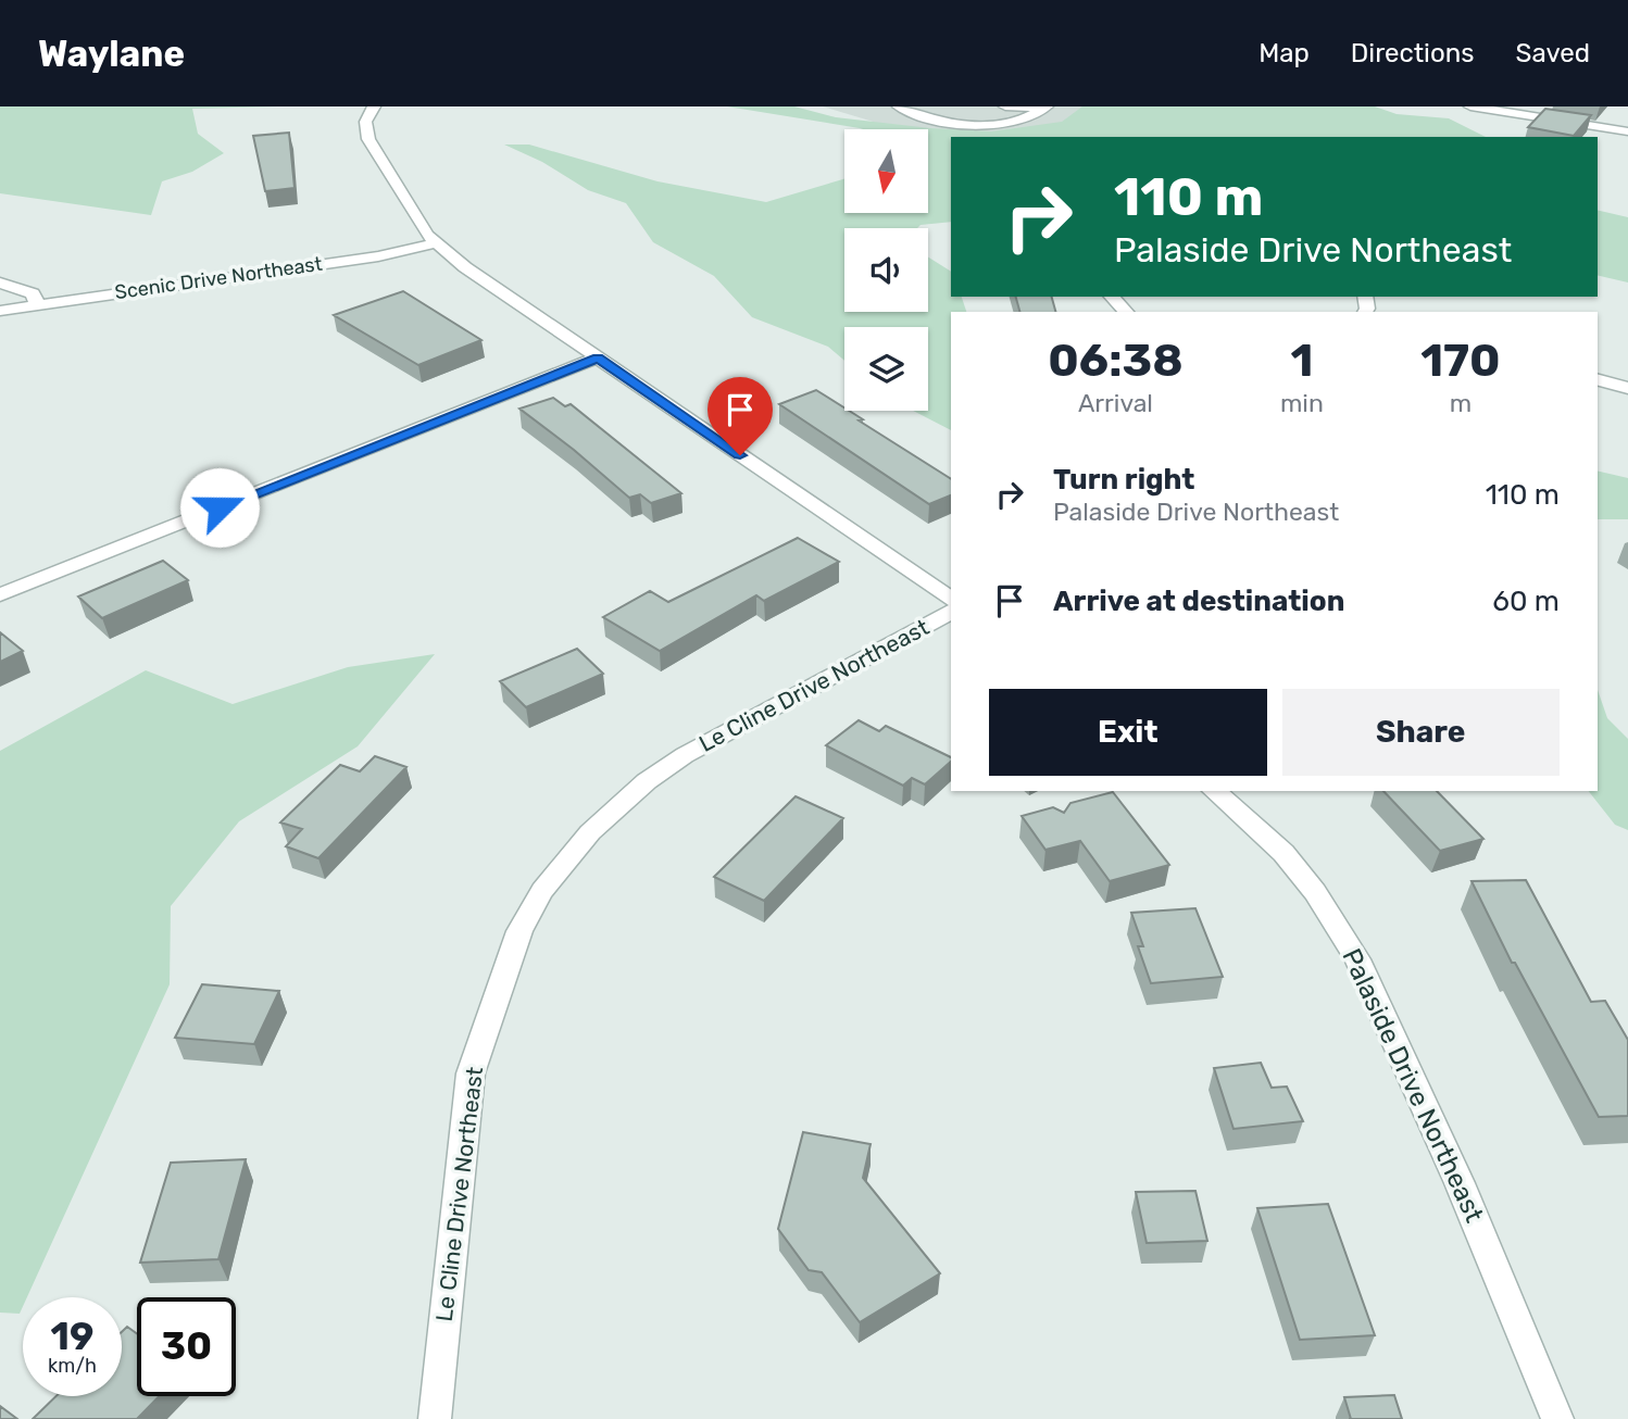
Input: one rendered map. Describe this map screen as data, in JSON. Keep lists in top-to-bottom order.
{
  "streets": {
    "street": ["Scenic Drive Northeast", "Le Cline Drive Northeast", "Palaside Drive Northeast"]
  },
  "north": "bottom",
  "page": {
    "header": "Waylane",
    "nav": ["Map", "Directions", "Saved"],
    "turn": ["110 m", "Palaside Drive Northeast"],
    "eta": [
      "06:38",
      "Arrival",
      "1",
      "min",
      "170",
      "m"
    ],
    "list": [
      {
        "name": "Turn right",
        "note": "Palaside Drive Northeast",
        "value": "110 m"
      },
      {
        "name": "Arrive at destination",
        "value": "60 m"
      }
    ],
    "buttons": ["Exit", "Share"],
    "speed": "19 km/h",
    "limit": "30"
  }
}
